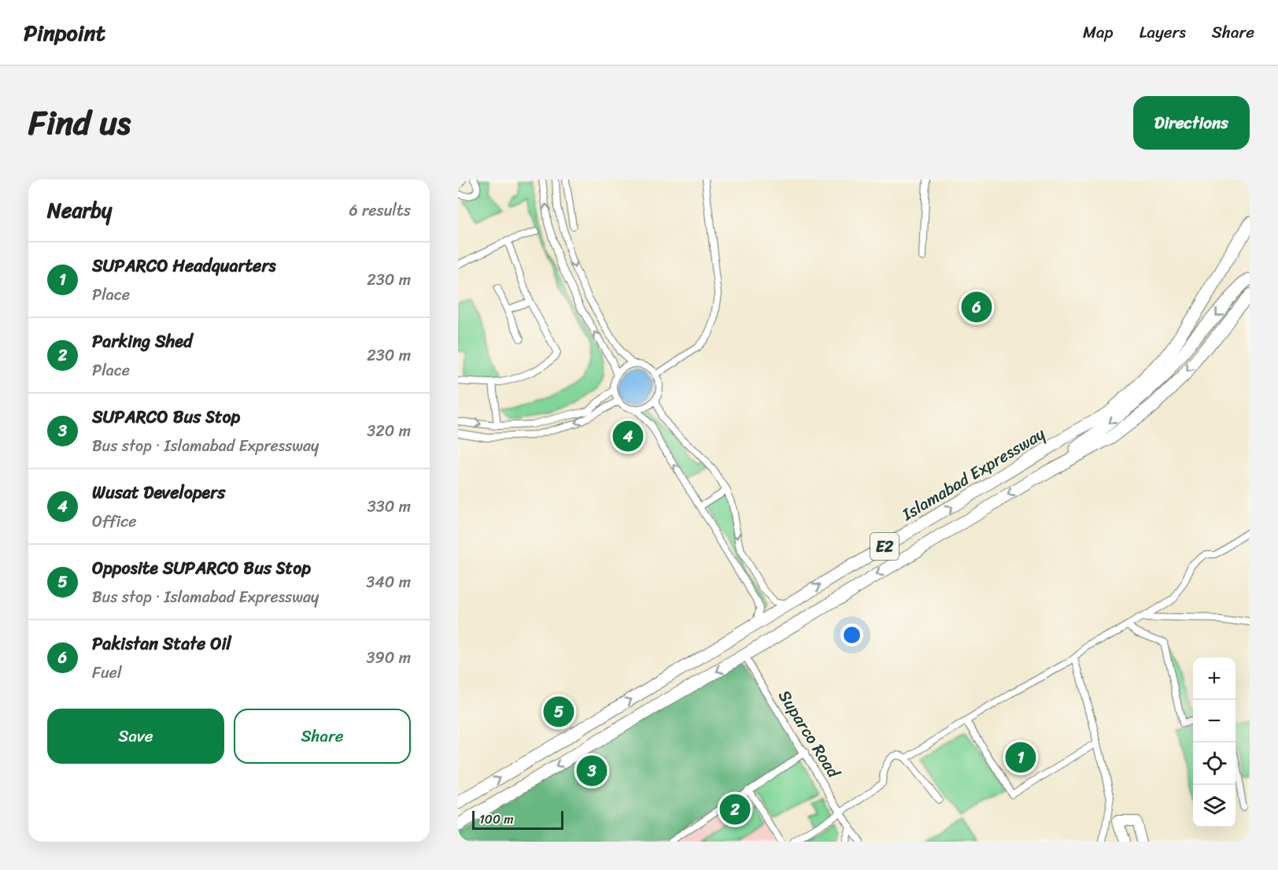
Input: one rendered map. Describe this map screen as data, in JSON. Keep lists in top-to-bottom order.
{
  "streets": {
    "highway": ["Islamabad Expressway", "E2"],
    "street": ["Suparco Road"]
  },
  "crossings": [
    ["E2", "Suparco Road"]
  ],
  "scale_bar": "100 m",
  "page": {
    "header": "Pinpoint",
    "nav": ["Map", "Layers", "Share"],
    "title": "Find us",
    "buttons": [
      "Directions",
      ["Save", "Share"]
    ],
    "heading": ["Nearby", "6 results"],
    "list": [
      {
        "mark": "1",
        "name": "SUPARCO Headquarters",
        "note": "Place",
        "value": "230 m"
      },
      {
        "mark": "2",
        "name": "Parking Shed",
        "note": "Place",
        "value": "230 m"
      },
      {
        "mark": "3",
        "name": "SUPARCO Bus Stop",
        "note": "Bus stop · Islamabad Expressway",
        "value": "320 m"
      },
      {
        "mark": "4",
        "name": "Wusat Developers",
        "note": "Office",
        "value": "330 m"
      },
      {
        "mark": "5",
        "name": "Opposite SUPARCO Bus Stop",
        "note": "Bus stop · Islamabad Expressway",
        "value": "340 m"
      },
      {
        "mark": "6",
        "name": "Pakistan State Oil",
        "note": "Fuel",
        "value": "390 m"
      }
    ],
    "pins": [
      "6",
      "4",
      "5",
      "1",
      "3",
      "2"
    ],
    "map_buttons": ["+", "−"],
    "scale": "100 m"
  }
}
